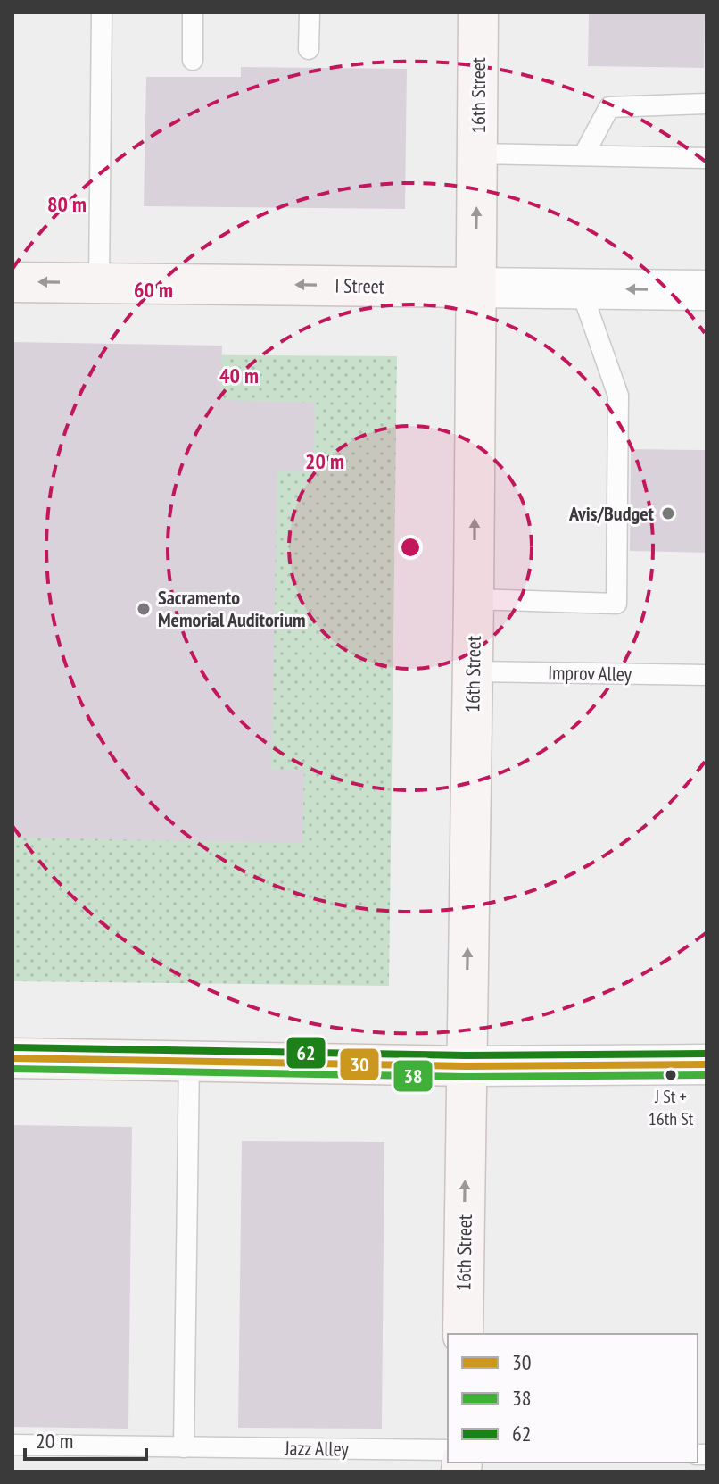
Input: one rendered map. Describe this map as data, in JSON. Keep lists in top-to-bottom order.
{
  "streets": {
    "main road": ["16th Street", "I Street"],
    "lane": ["Improv Alley", "Jazz Alley"]
  },
  "crossings": [
    ["16th Street", "I Street"],
    ["16th Street", "Improv Alley"]
  ],
  "one_way": ["16th Street", "I Street"],
  "places": ["Avis/Budget", "Sacramento Memorial Auditorium", "J St + 16th St"],
  "lines": ["transit line 62", "transit line 30", "transit line 38"],
  "legend": ["30", "38", "62"],
  "scale_bar": "20 m",
  "rings": [
    "80 m",
    "60 m",
    "40 m",
    "20 m"
  ]
}
